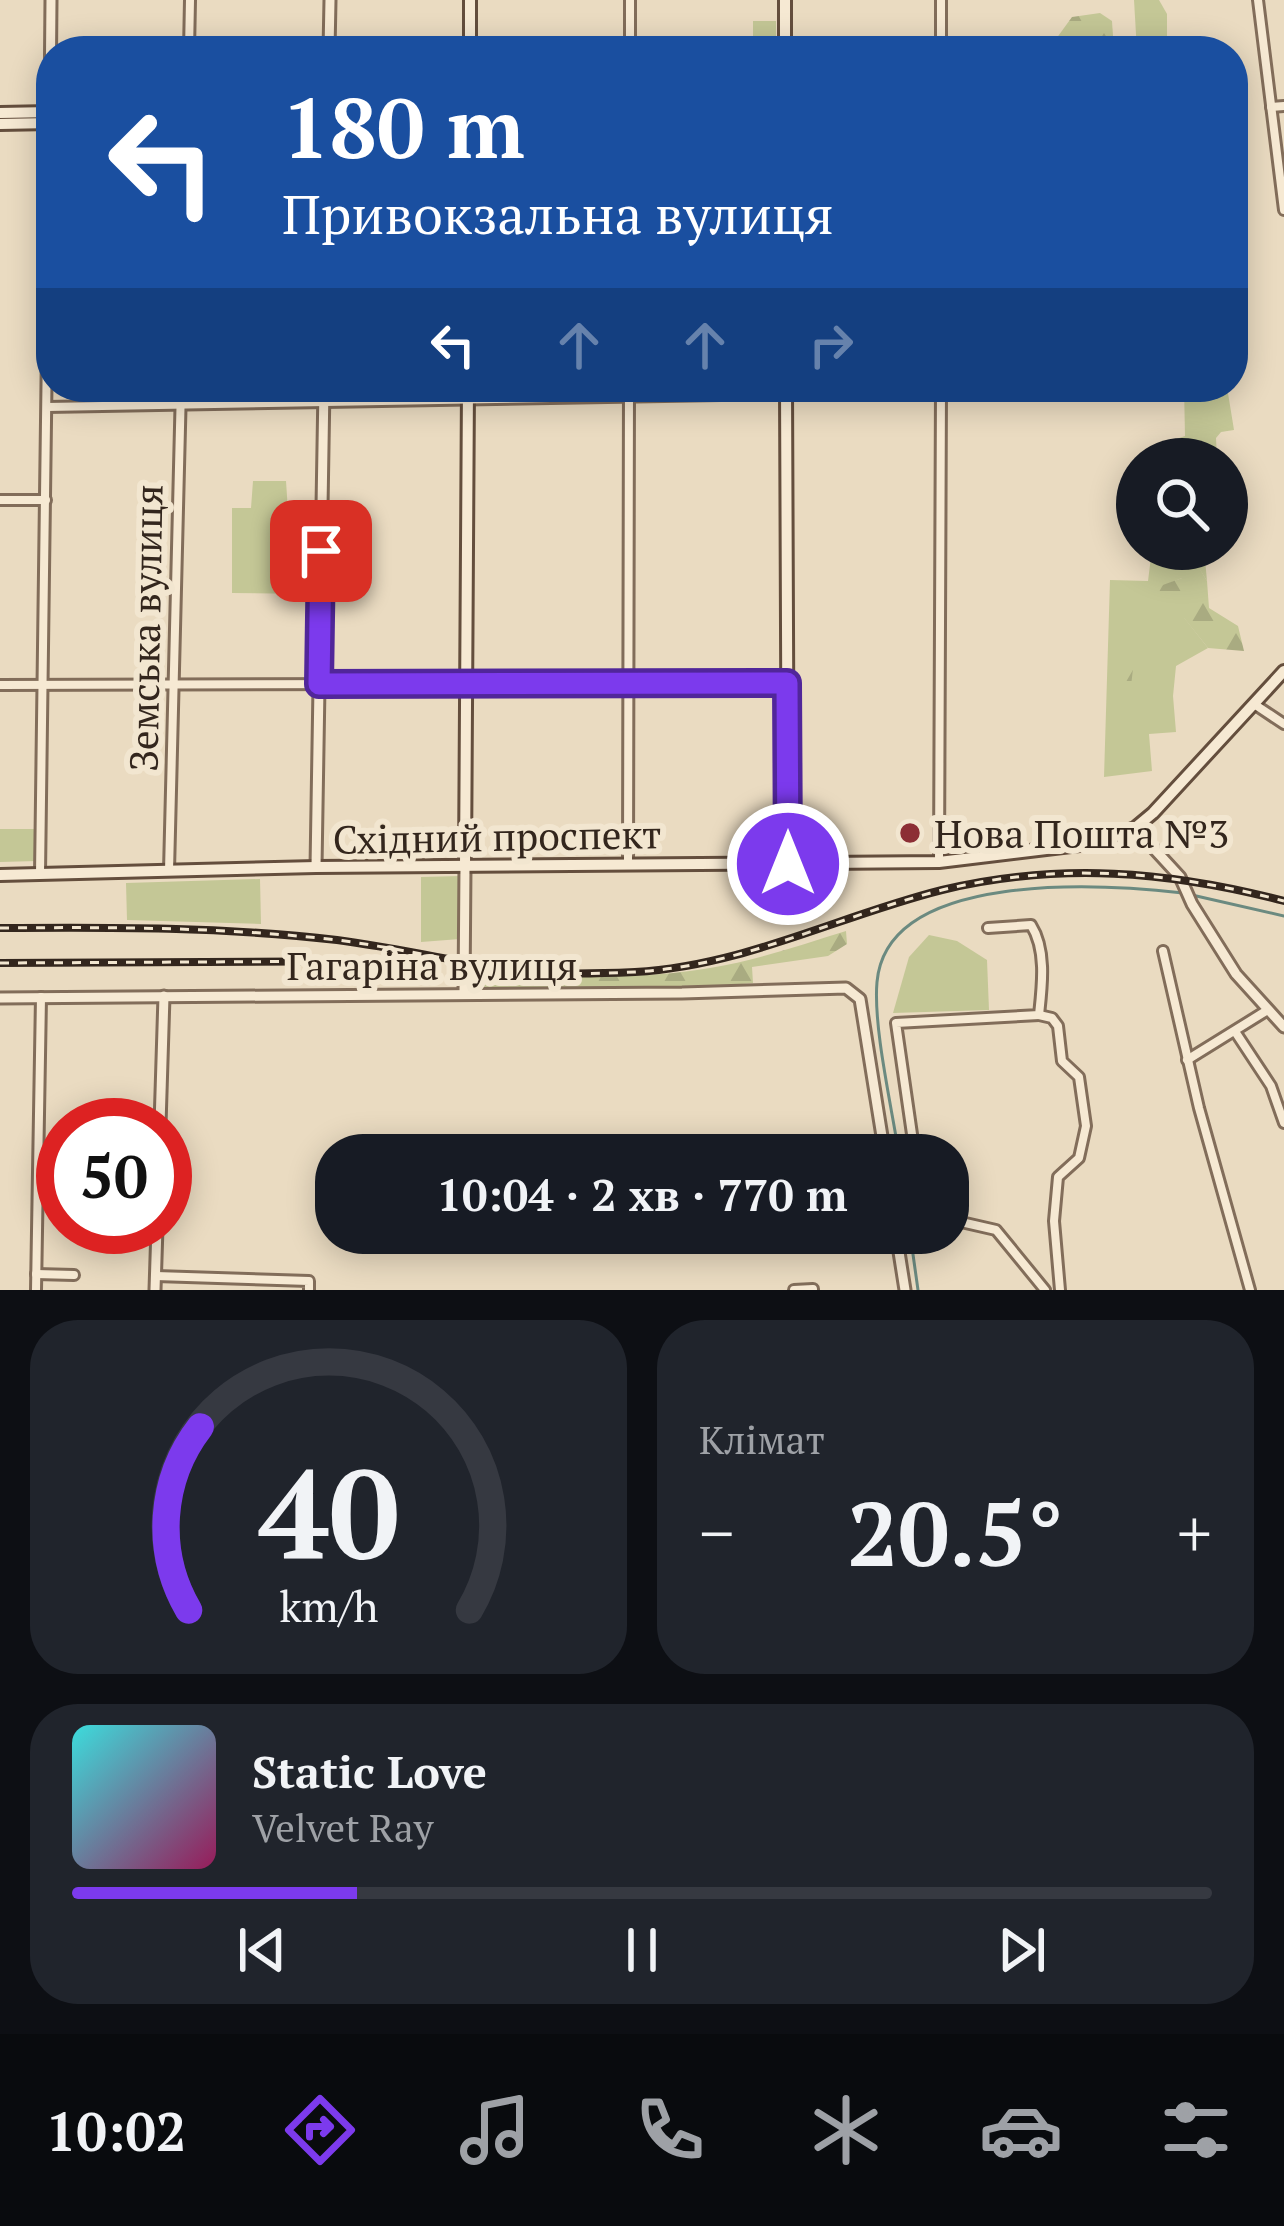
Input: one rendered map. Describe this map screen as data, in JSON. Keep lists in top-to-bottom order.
{
  "streets": {
    "main road": ["Східний проспект"],
    "street": ["Земська вулиця", "Гагаріна вулиця"]
  },
  "crossings": [
    ["Земська вулиця", "Східний проспект"]
  ],
  "places": ["Нова Пошта №3"],
  "page": {
    "turn": ["180 m", "Привокзальна вулиця"],
    "limit": "50",
    "trip": "10:04 · 2 хв · 770 m",
    "tile": "Клімат",
    "heat": ["−", "20.5°", "+"],
    "song": ["Static Love", "Velvet Ray"],
    "tabs": "10:02",
    "gauge": ["40", "km/h"]
  }
}
